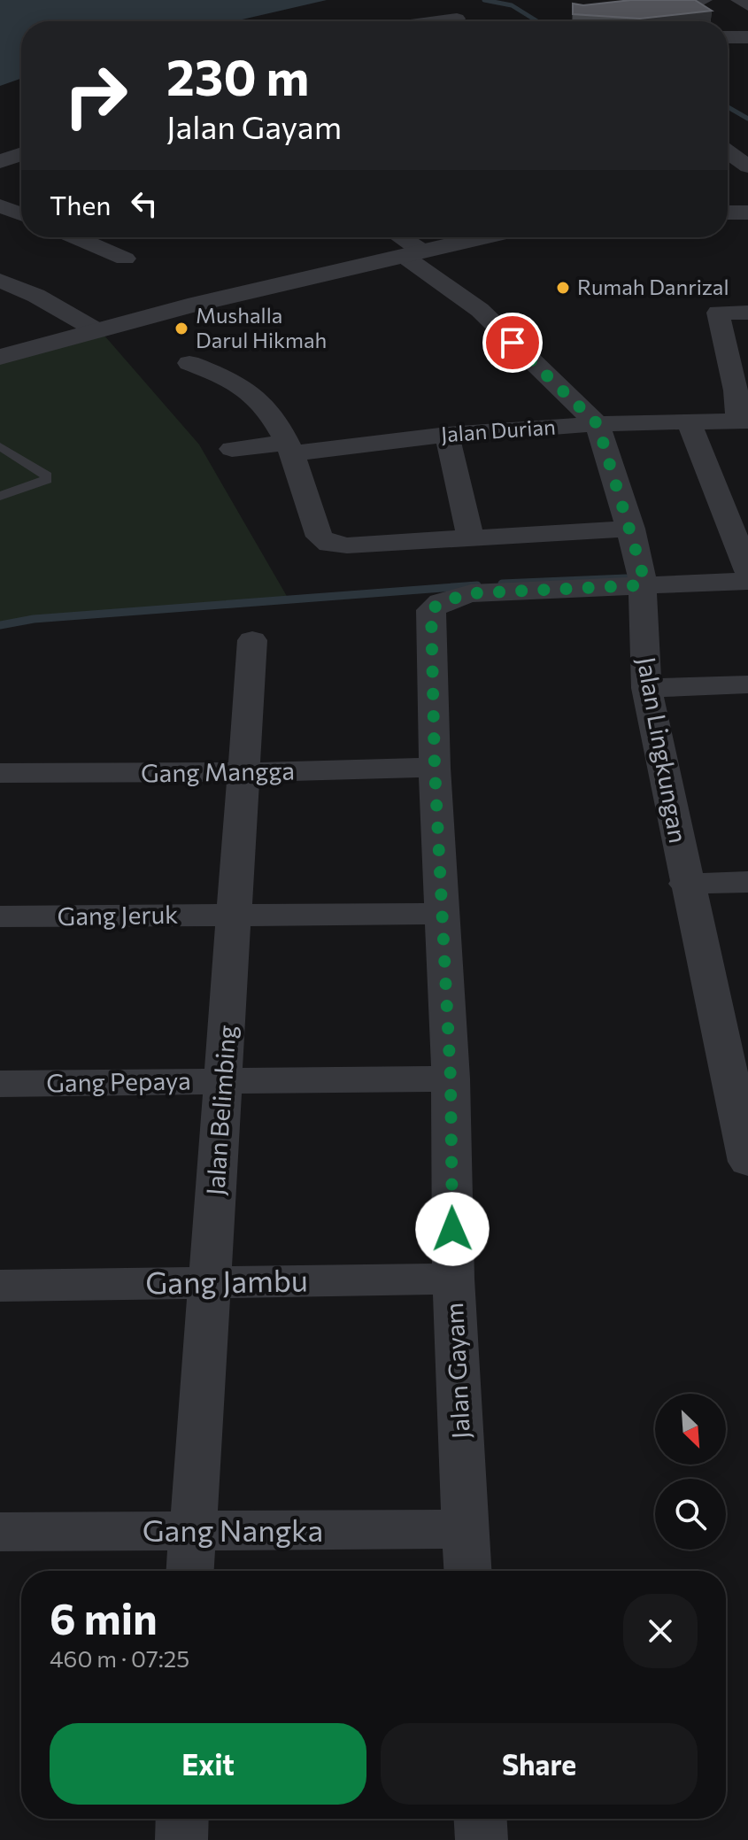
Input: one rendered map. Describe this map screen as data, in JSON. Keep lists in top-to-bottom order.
{
  "streets": {
    "street": [
      "Jalan Durian",
      "Jalan Lingkungan",
      "Gang Mangga",
      "Gang Jeruk",
      "Gang Pepaya",
      "Jalan Belimbing",
      "Gang Jambu",
      "Jalan Gayam",
      "Gang Nangka"
    ]
  },
  "crossings": [
    ["Jalan Durian", "Jalan Lingkungan"],
    ["Jalan Lingkungan", "Jalan Gayam"],
    ["Gang Mangga", "Jalan Belimbing"],
    ["Gang Mangga", "Jalan Gayam"],
    ["Gang Jeruk", "Jalan Belimbing"],
    ["Gang Jeruk", "Jalan Gayam"],
    ["Gang Pepaya", "Jalan Belimbing"],
    ["Gang Pepaya", "Jalan Gayam"],
    ["Jalan Belimbing", "Gang Jambu"],
    ["Jalan Belimbing", "Gang Nangka"],
    ["Gang Jambu", "Jalan Gayam"],
    ["Jalan Gayam", "Gang Nangka"]
  ],
  "places": ["Rumah Danrizal", "Mushalla Darul Hikmah"],
  "north": "bottom right",
  "page": {
    "turn": ["230 m", "Jalan Gayam"],
    "then": "Then",
    "heading": ["6 min", "460 m · 07:25"],
    "buttons": ["Exit", "Share"]
  }
}
